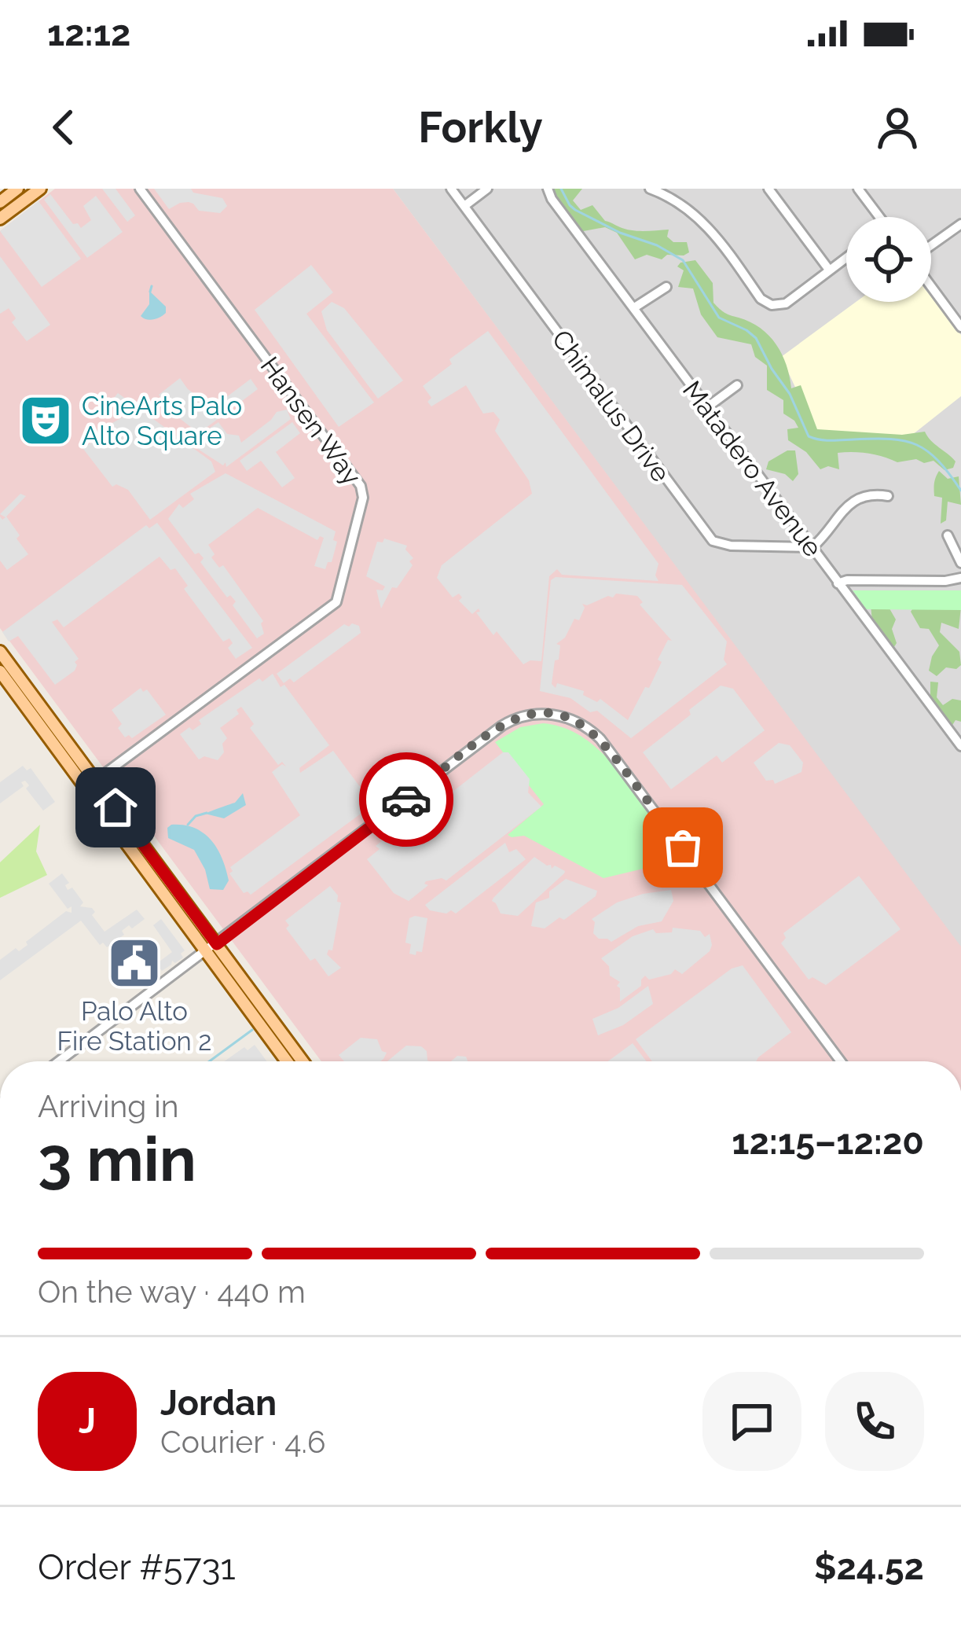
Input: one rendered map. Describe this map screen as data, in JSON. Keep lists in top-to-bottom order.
{
  "streets": {
    "street": ["Chimalus Drive", "Hansen Way", "Matadero Avenue"]
  },
  "crossings": [
    ["Chimalus Drive", "Matadero Avenue"]
  ],
  "places": {
    "theatre": ["CineArts Palo Alto Square"],
    "public building": ["Palo Alto Fire Station 2"]
  },
  "page": {
    "status": "12:12",
    "header": "Forkly",
    "heading": ["3 min", "Arriving in", "12:15–12:20"],
    "panel": [
      "Jordan",
      "Courier · 4.6",
      "Order #5731",
      "$24.52"
    ],
    "bar": "On the way · 440 m",
    "round": "J"
  }
}
